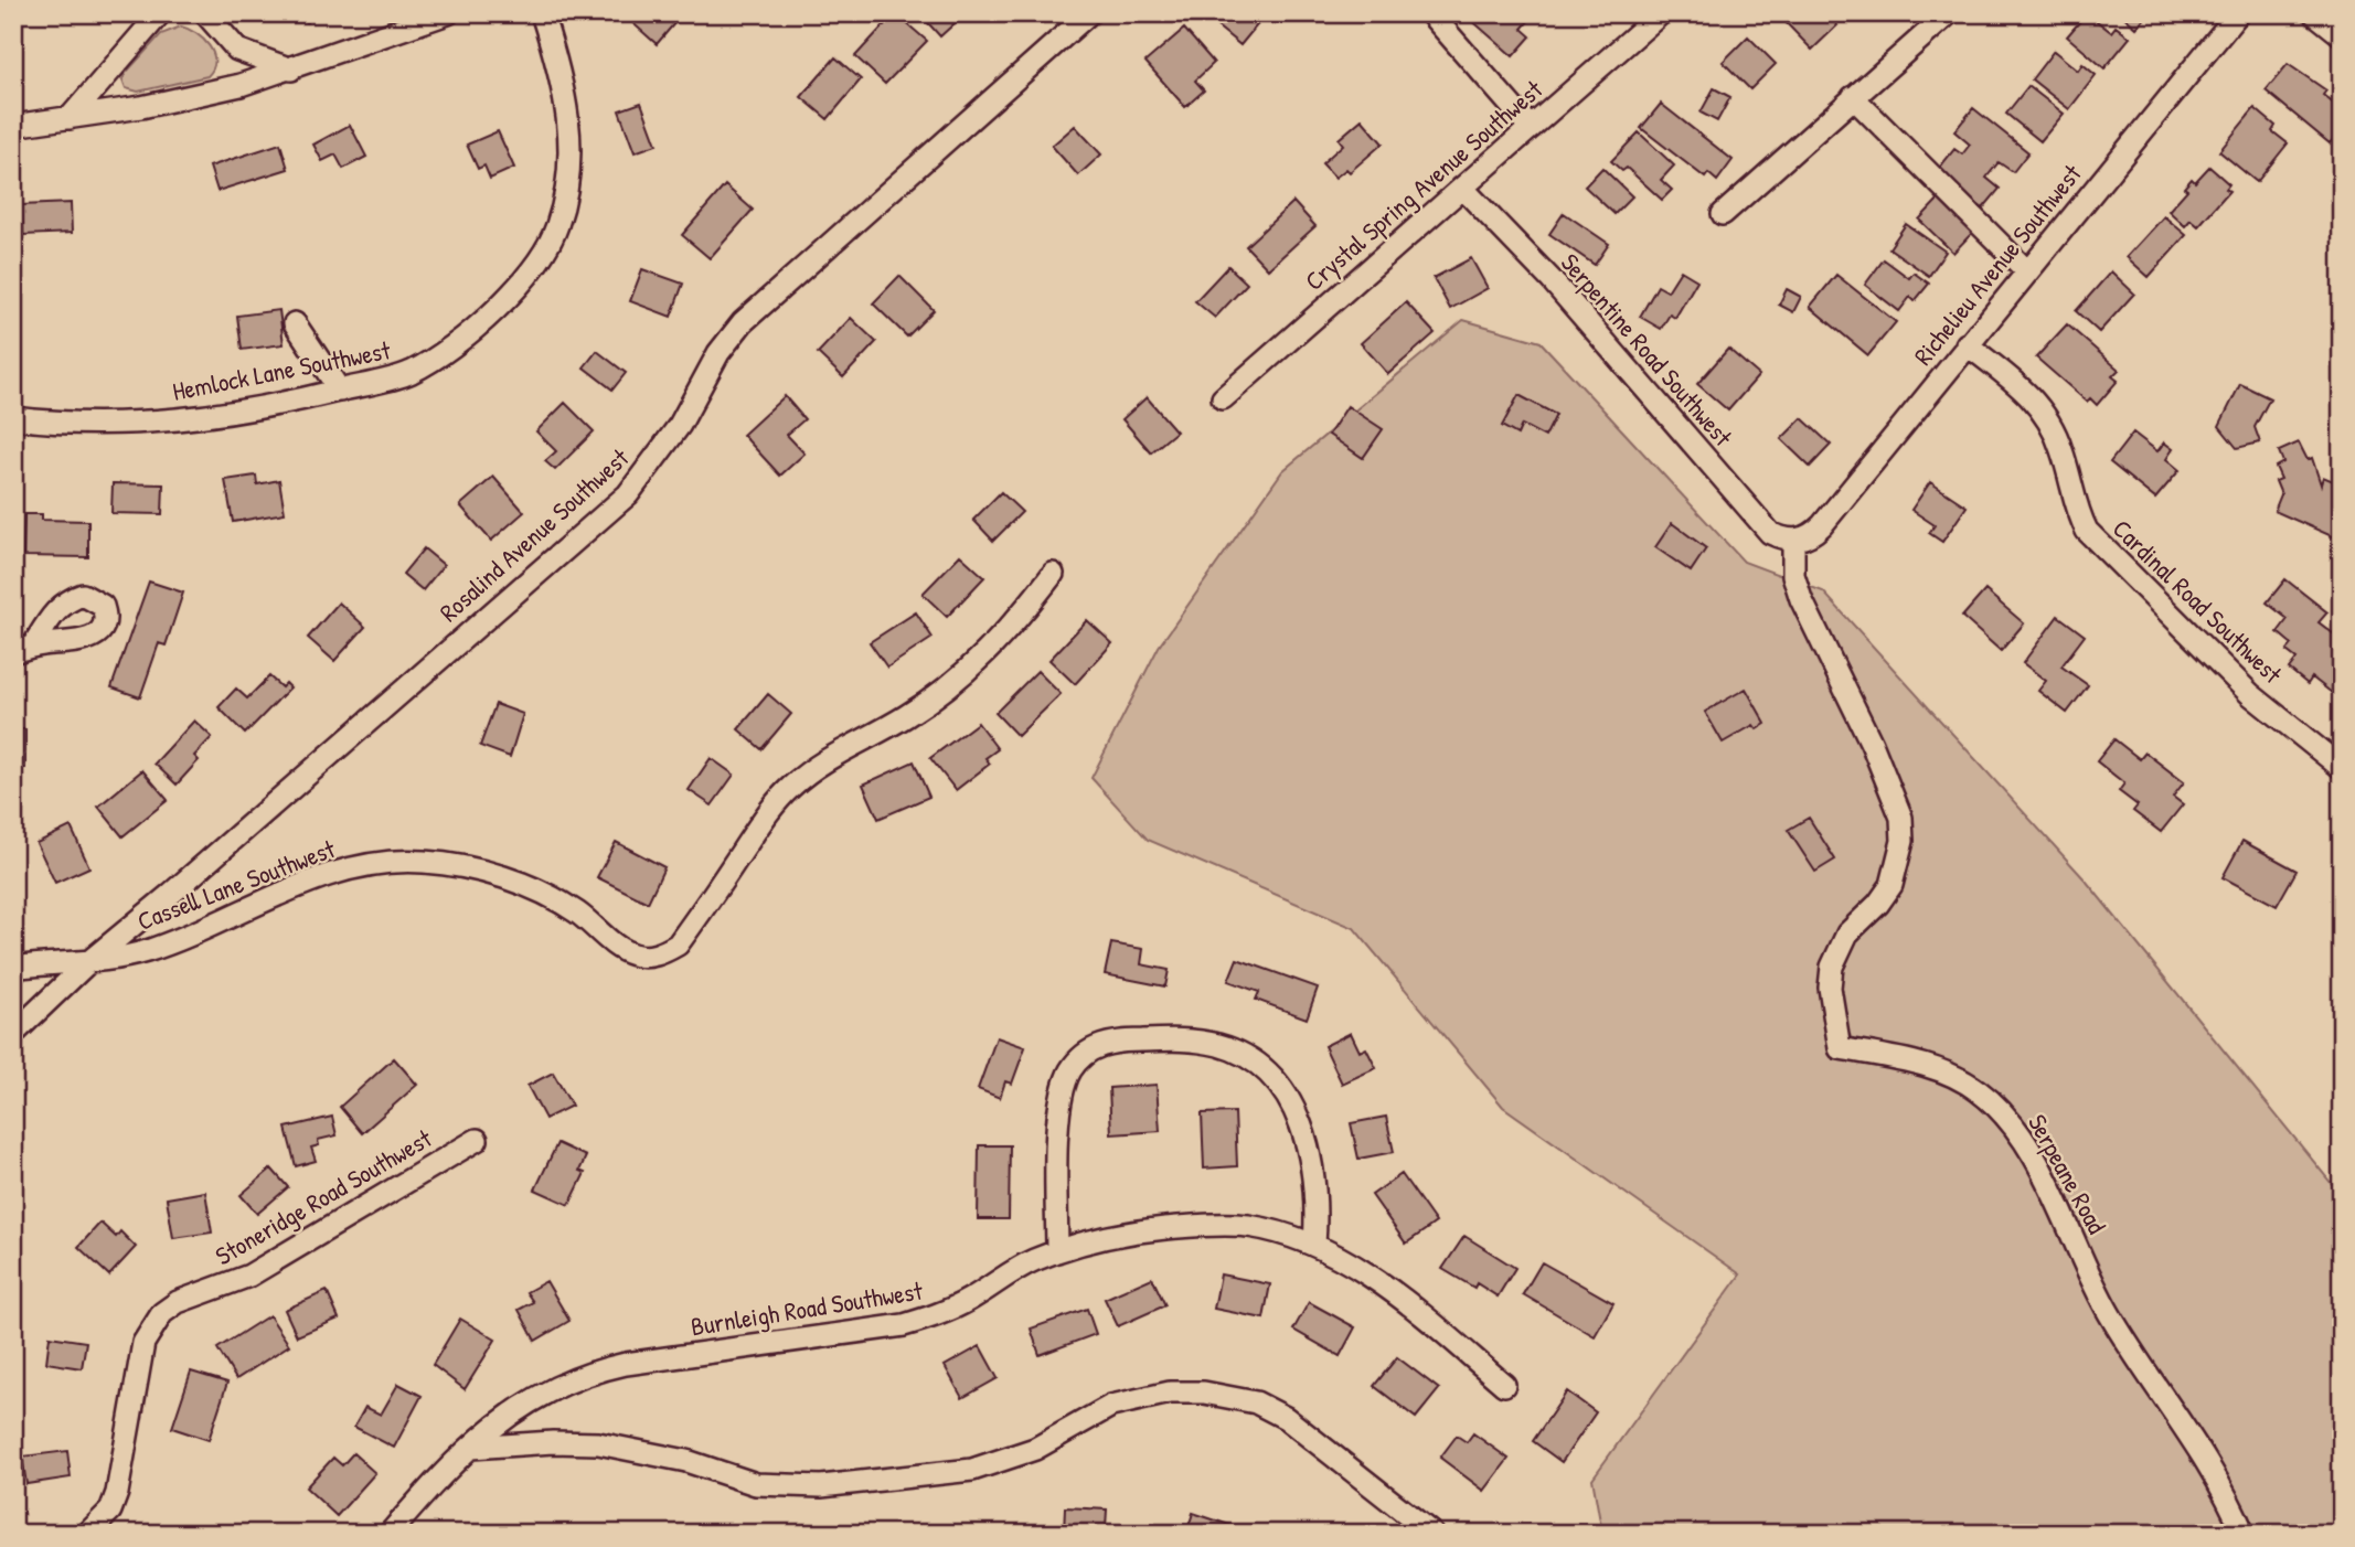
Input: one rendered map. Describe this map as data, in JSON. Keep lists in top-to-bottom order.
{
  "streets": {
    "street": [
      "Crystal Spring Avenue Southwest",
      "Richelieu Avenue Southwest",
      "Serpentine Road Southwest",
      "Hemlock Lane Southwest",
      "Rosalind Avenue Southwest",
      "Cardinal Road Southwest",
      "Cassell Lane Southwest",
      "Serpeane Road",
      "Stoneridge Road Southwest",
      "Burnleigh Road Southwest"
    ]
  },
  "crossings": [
    ["Crystal Spring Avenue Southwest", "Serpentine Road Southwest"],
    ["Richelieu Avenue Southwest", "Serpentine Road Southwest"],
    ["Richelieu Avenue Southwest", "Cardinal Road Southwest"],
    ["Richelieu Avenue Southwest", "Serpeane Road"],
    ["Serpentine Road Southwest", "Serpeane Road"],
    ["Rosalind Avenue Southwest", "Cassell Lane Southwest"]
  ]
}
